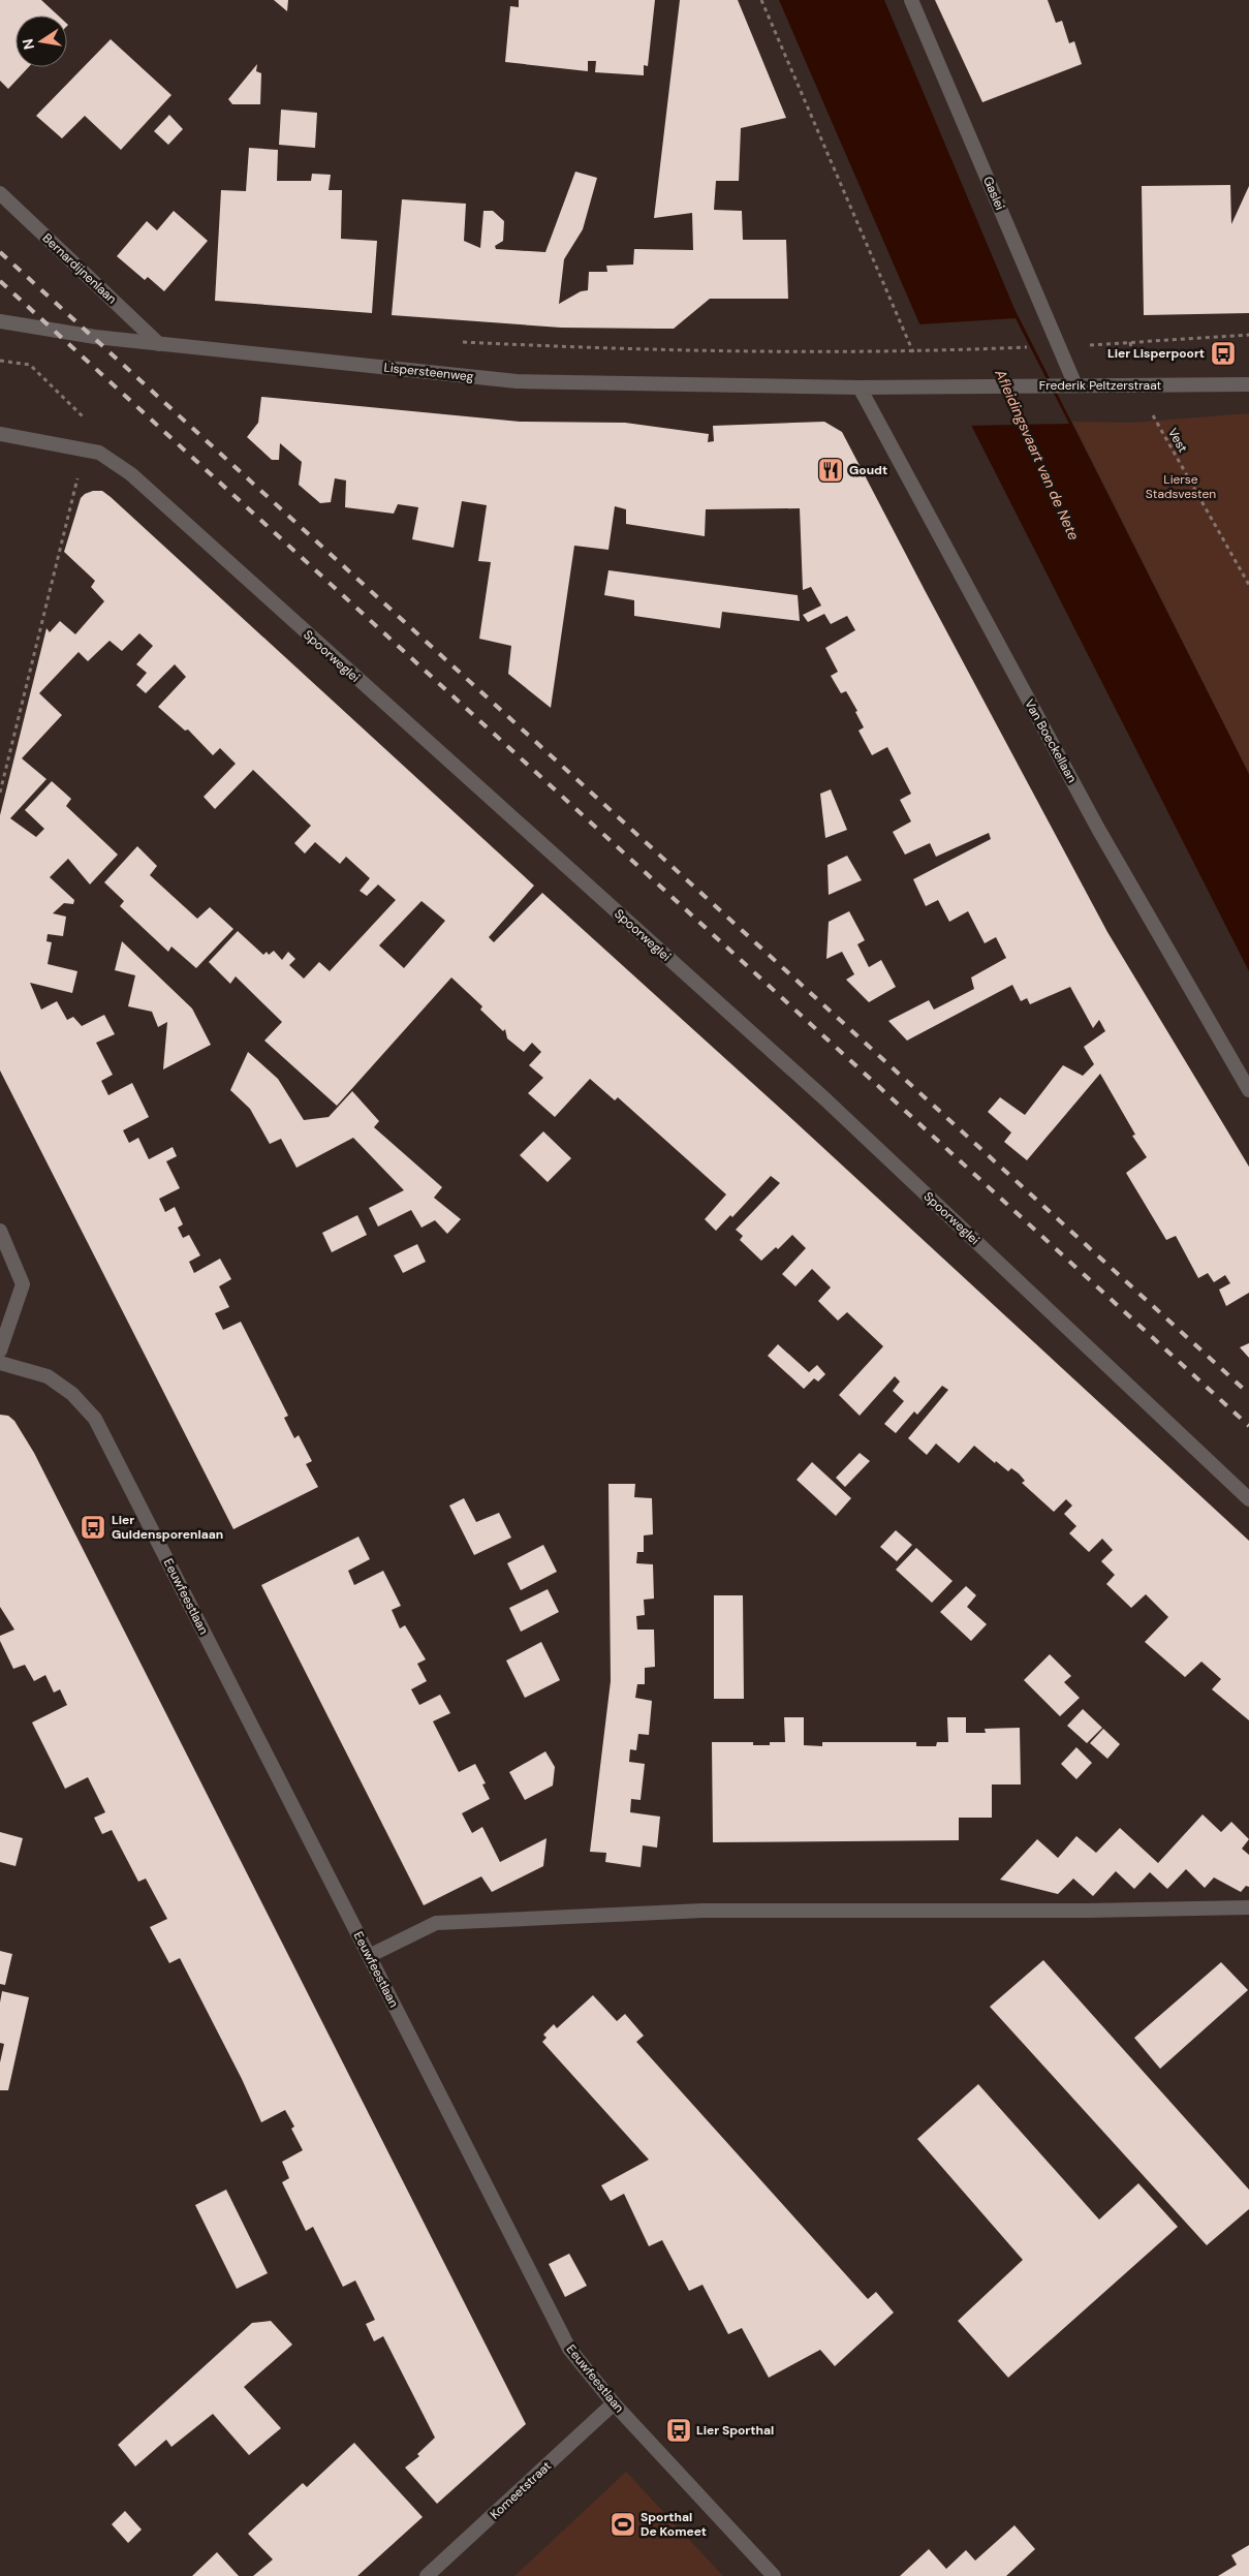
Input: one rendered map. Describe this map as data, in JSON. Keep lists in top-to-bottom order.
{
  "streets": {
    "street": [
      "Gaslei",
      "Bernardijnenlaan",
      "Lispersteenweg",
      "Frederik Peltzerstraat",
      "Spoorweglei",
      "Van Boeckellaan",
      "Eeuwfeestlaan",
      "Komeetstraat"
    ],
    "path": ["Vest"]
  },
  "crossings": [
    ["Gaslei", "Frederik Peltzerstraat"],
    ["Bernardijnenlaan", "Lispersteenweg"],
    ["Lispersteenweg", "Frederik Peltzerstraat"],
    ["Lispersteenweg", "Van Boeckellaan"],
    ["Frederik Peltzerstraat", "Vest"],
    ["Frederik Peltzerstraat", "Van Boeckellaan"],
    ["Eeuwfeestlaan", "Komeetstraat"]
  ],
  "water": ["Afleidingsvaart van de Nete"],
  "parks": ["Lierse Stadsvesten"],
  "places": {
    "bus stop": ["Lier Lisperpoort", "Lier Guldensporenlaan", "Lier Sporthal"],
    "restaurant": ["Goudt"],
    "sports": ["Sporthal De Komeet"]
  },
  "north": "left"
}
